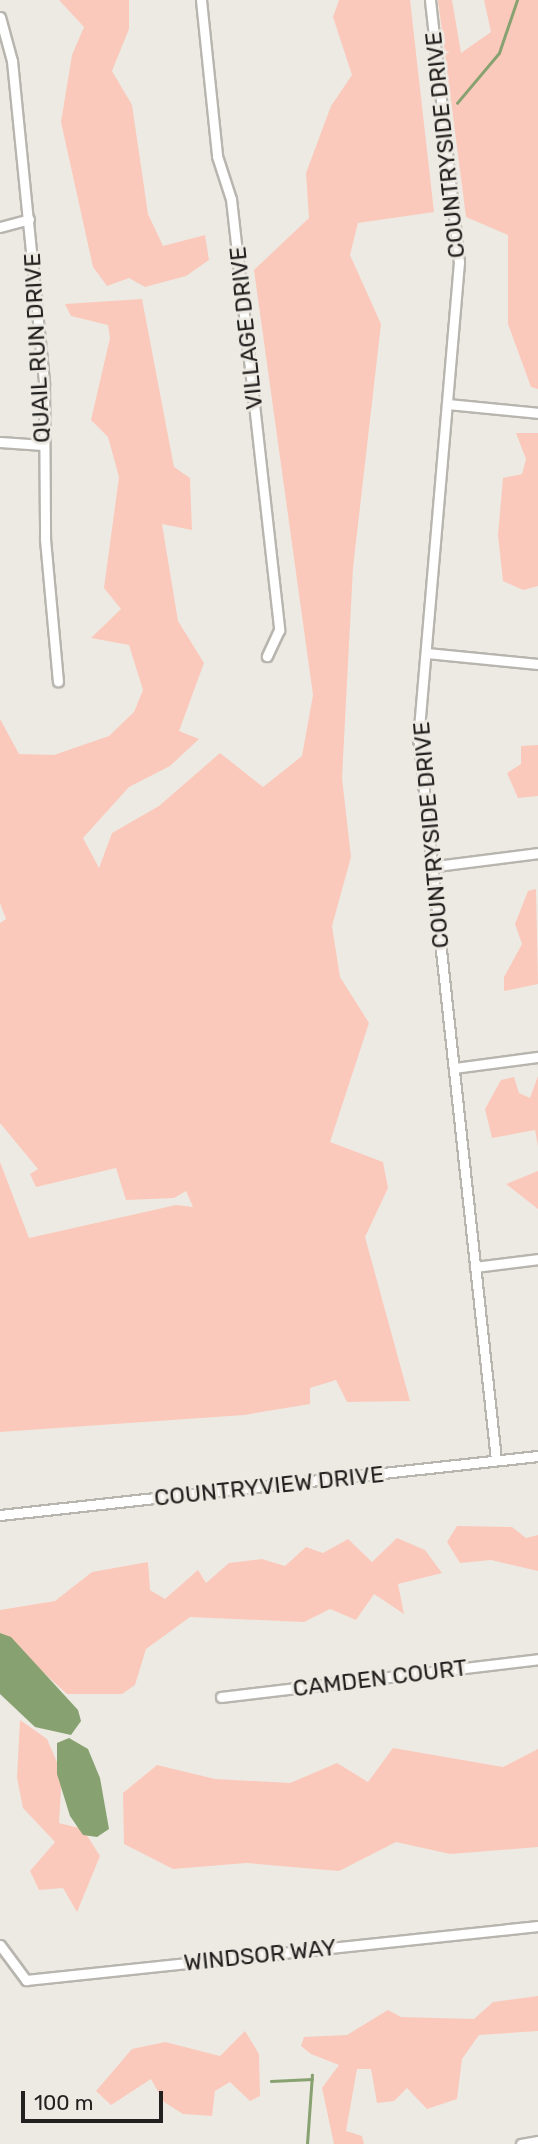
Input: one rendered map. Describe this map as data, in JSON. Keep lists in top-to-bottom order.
{
  "streets": {
    "street": [
      "COUNTRYSIDE DRIVE",
      "VILLAGE DRIVE",
      "QUAIL RUN DRIVE",
      "COUNTRYVIEW DRIVE",
      "CAMDEN COURT",
      "WINDSOR WAY"
    ]
  },
  "crossings": [
    ["COUNTRYSIDE DRIVE", "COUNTRYVIEW DRIVE"]
  ],
  "scale_bar": "100 m"
}
